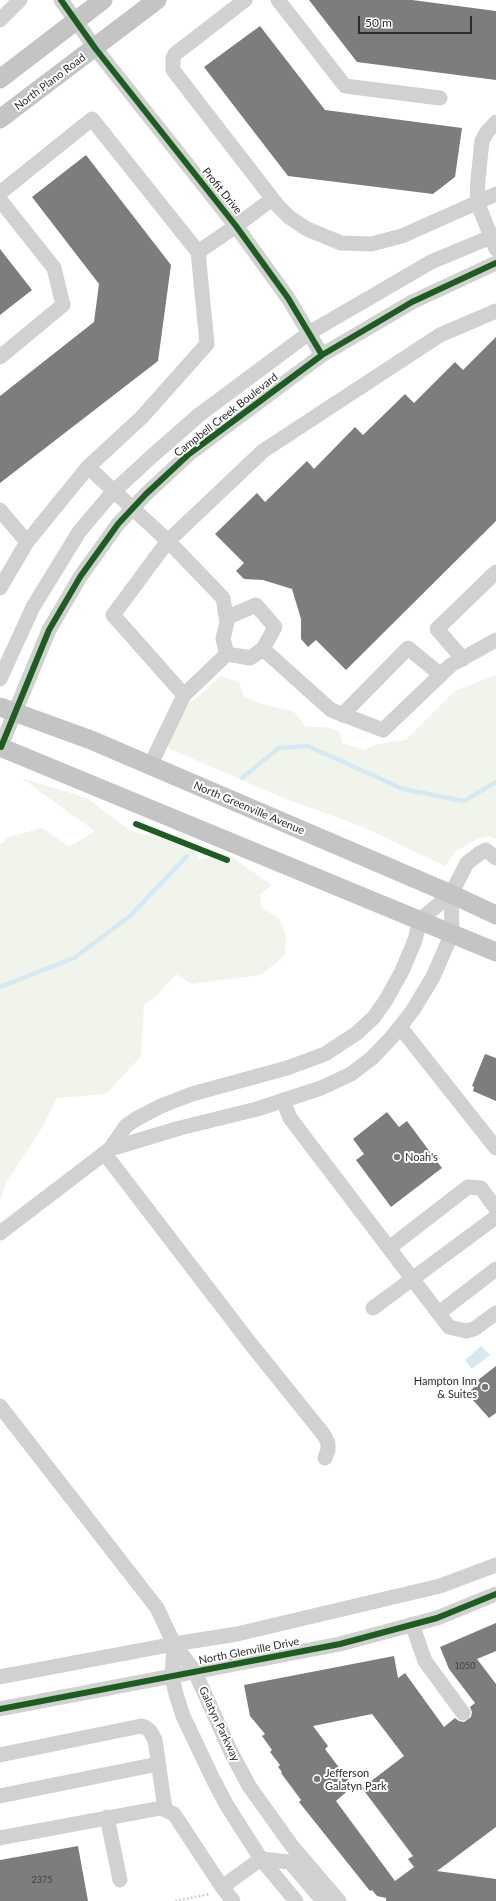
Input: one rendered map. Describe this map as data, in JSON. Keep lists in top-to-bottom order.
{
  "streets": {
    "main road": ["North Plano Road", "North Greenville Avenue"],
    "street": [
      "Profit Drive",
      "Campbell Creek Boulevard",
      "North Glenville Drive",
      "Galatyn Parkway"
    ]
  },
  "crossings": [
    ["North Plano Road", "Profit Drive"],
    ["Profit Drive", "Campbell Creek Boulevard"],
    ["Campbell Creek Boulevard", "North Greenville Avenue"],
    ["North Glenville Drive", "Galatyn Parkway"]
  ],
  "places": ["Noah's", "Hampton Inn & Suites", "Jefferson Galatyn Park"],
  "house_numbers": ["1050", "2375"],
  "scale_bar": "50 m"
}
